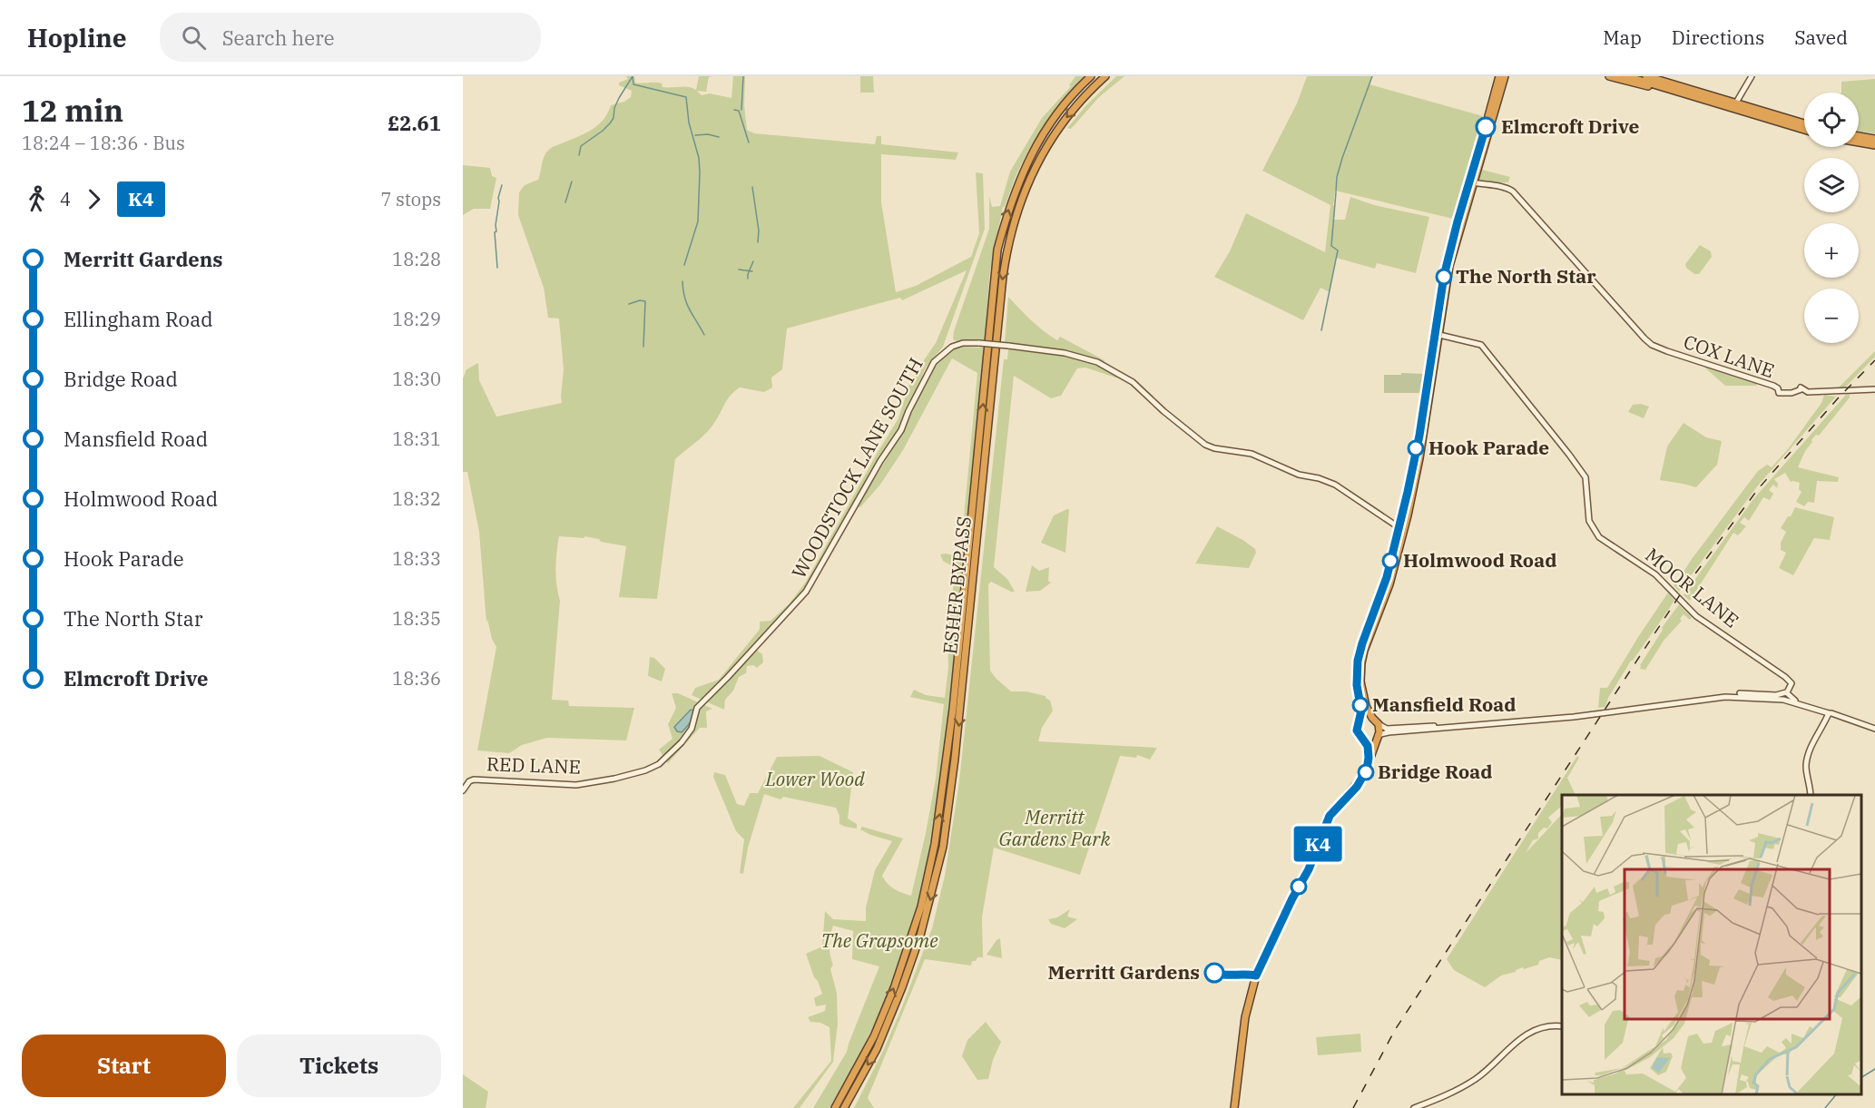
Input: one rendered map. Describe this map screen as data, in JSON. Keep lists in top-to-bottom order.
{
  "streets": {
    "highway": ["ESHER BYPASS"],
    "street": [
      "COX LANE",
      "WOODSTOCK LANE SOUTH",
      "MOOR LANE",
      "RED LANE"
    ]
  },
  "crossings": [
    ["WOODSTOCK LANE SOUTH", "RED LANE"]
  ],
  "parks": ["Lower Wood", "Merritt Gardens Park", "The Grapsome"],
  "places": [
    "Elmcroft Drive",
    "The North Star",
    "Hook Parade",
    "Holmwood Road",
    "Mansfield Road",
    "Bridge Road",
    "Merritt Gardens"
  ],
  "lines": ["bus line K4"],
  "page": {
    "header": "Hopline",
    "search": "Search here",
    "nav": ["Map", "Directions", "Saved"],
    "heading": ["12 min", "18:24 – 18:36 · Bus", "£2.61"],
    "on_map": "K4",
    "map_buttons": ["+", "−"],
    "legs": ["4", "K4", "7 stops"],
    "list": [
      {
        "name": "Merritt Gardens",
        "value": "18:28"
      },
      {
        "name": "Ellingham Road",
        "value": "18:29"
      },
      {
        "name": "Bridge Road",
        "value": "18:30"
      },
      {
        "name": "Mansfield Road",
        "value": "18:31"
      },
      {
        "name": "Holmwood Road",
        "value": "18:32"
      },
      {
        "name": "Hook Parade",
        "value": "18:33"
      },
      {
        "name": "The North Star",
        "value": "18:35"
      },
      {
        "name": "Elmcroft Drive",
        "value": "18:36"
      }
    ],
    "buttons": ["Start", "Tickets"]
  }
}
